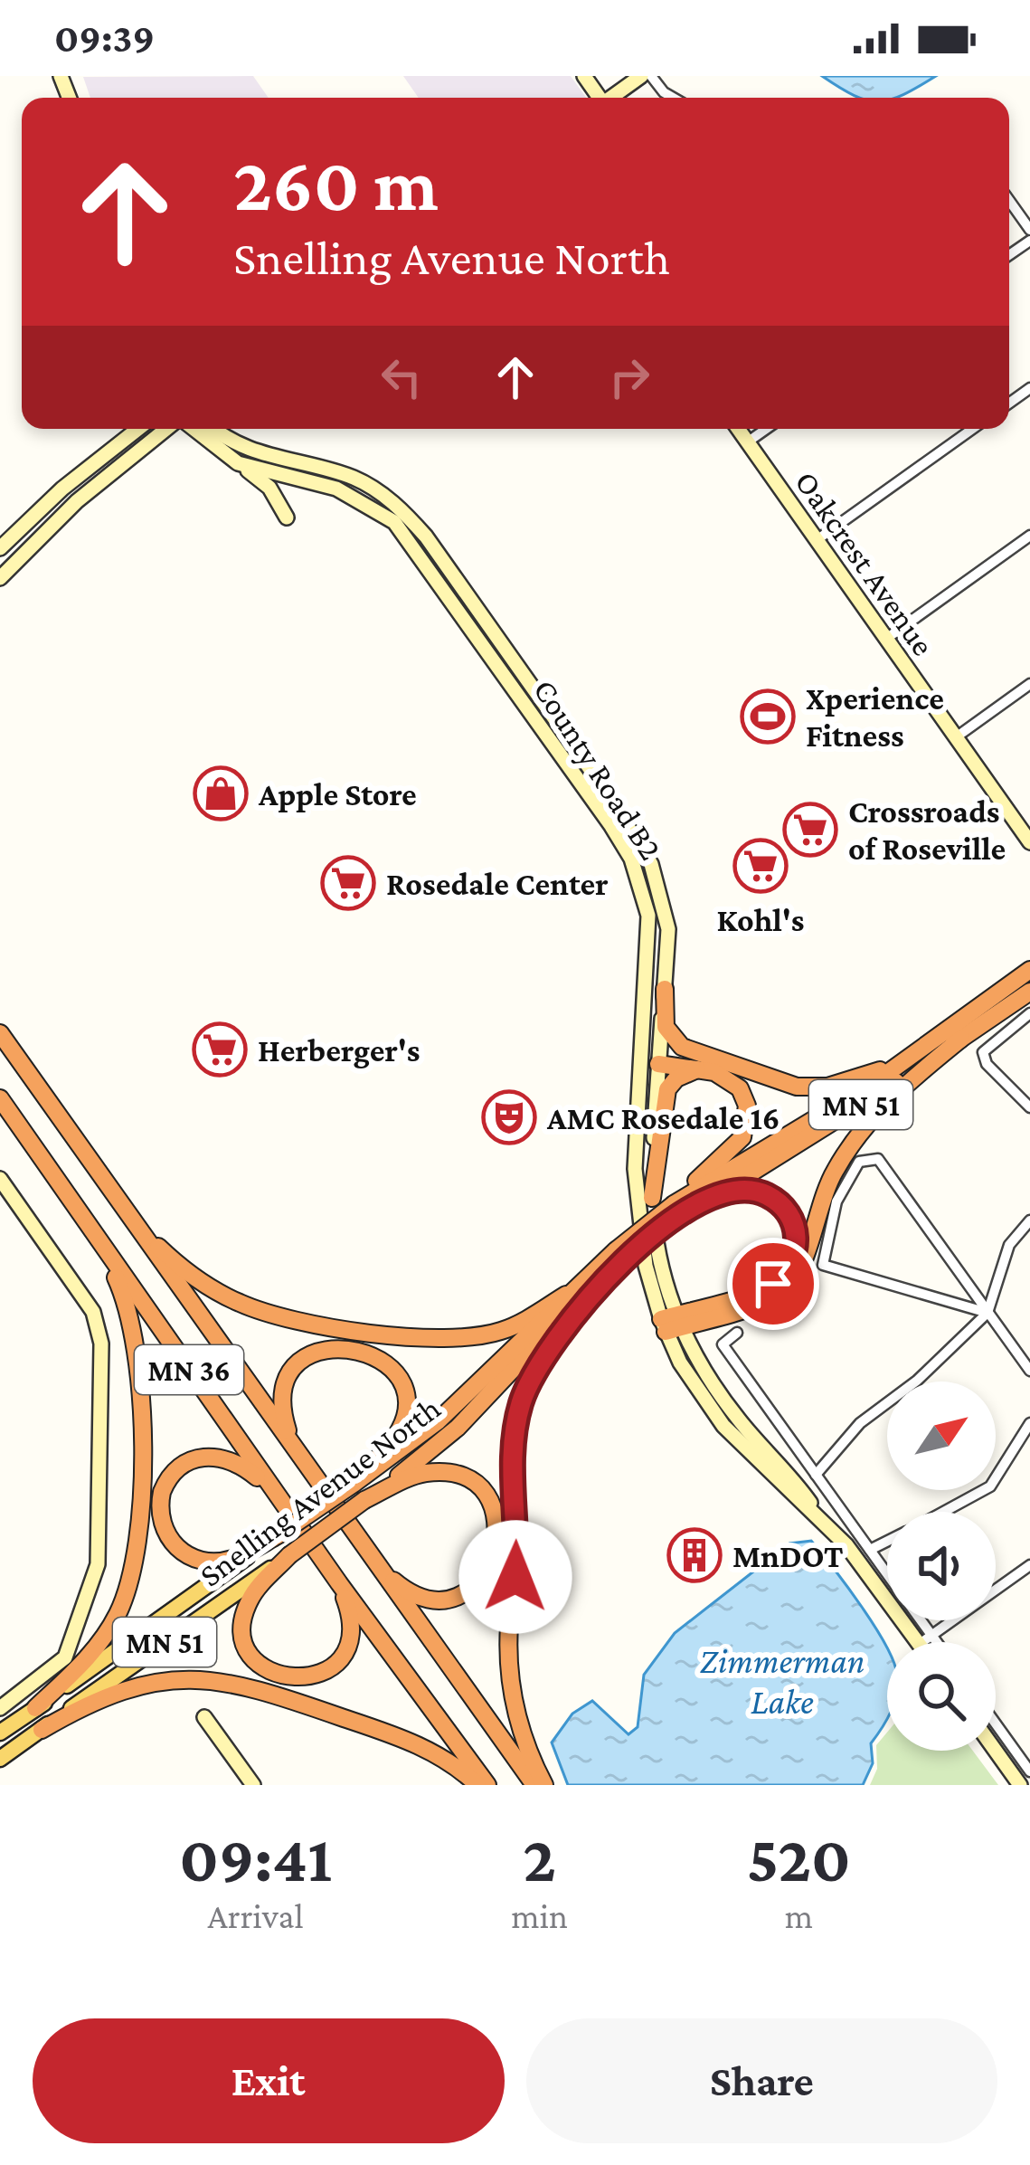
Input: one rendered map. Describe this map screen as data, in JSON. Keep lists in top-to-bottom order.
{
  "streets": {
    "highway": ["MN 51", "MN 36", "Snelling Avenue North"],
    "street": ["Oakcrest Avenue", "County Road B2"]
  },
  "water": ["Zimmerman Lake"],
  "places": {
    "sports": ["Xperience Fitness"],
    "shop": ["Apple Store"],
    "supermarket": [
      "Crossroads of Roseville",
      "Kohl's",
      "Rosedale Center",
      "Herberger's"
    ],
    "theatre": ["AMC Rosedale 16"],
    "building": ["MnDOT"]
  },
  "north": "top right",
  "page": {
    "status": "09:39",
    "turn": ["260 m", "Snelling Avenue North"],
    "eta": [
      "09:41",
      "Arrival",
      "2",
      "min",
      "520",
      "m"
    ],
    "buttons": ["Exit", "Share"]
  }
}
